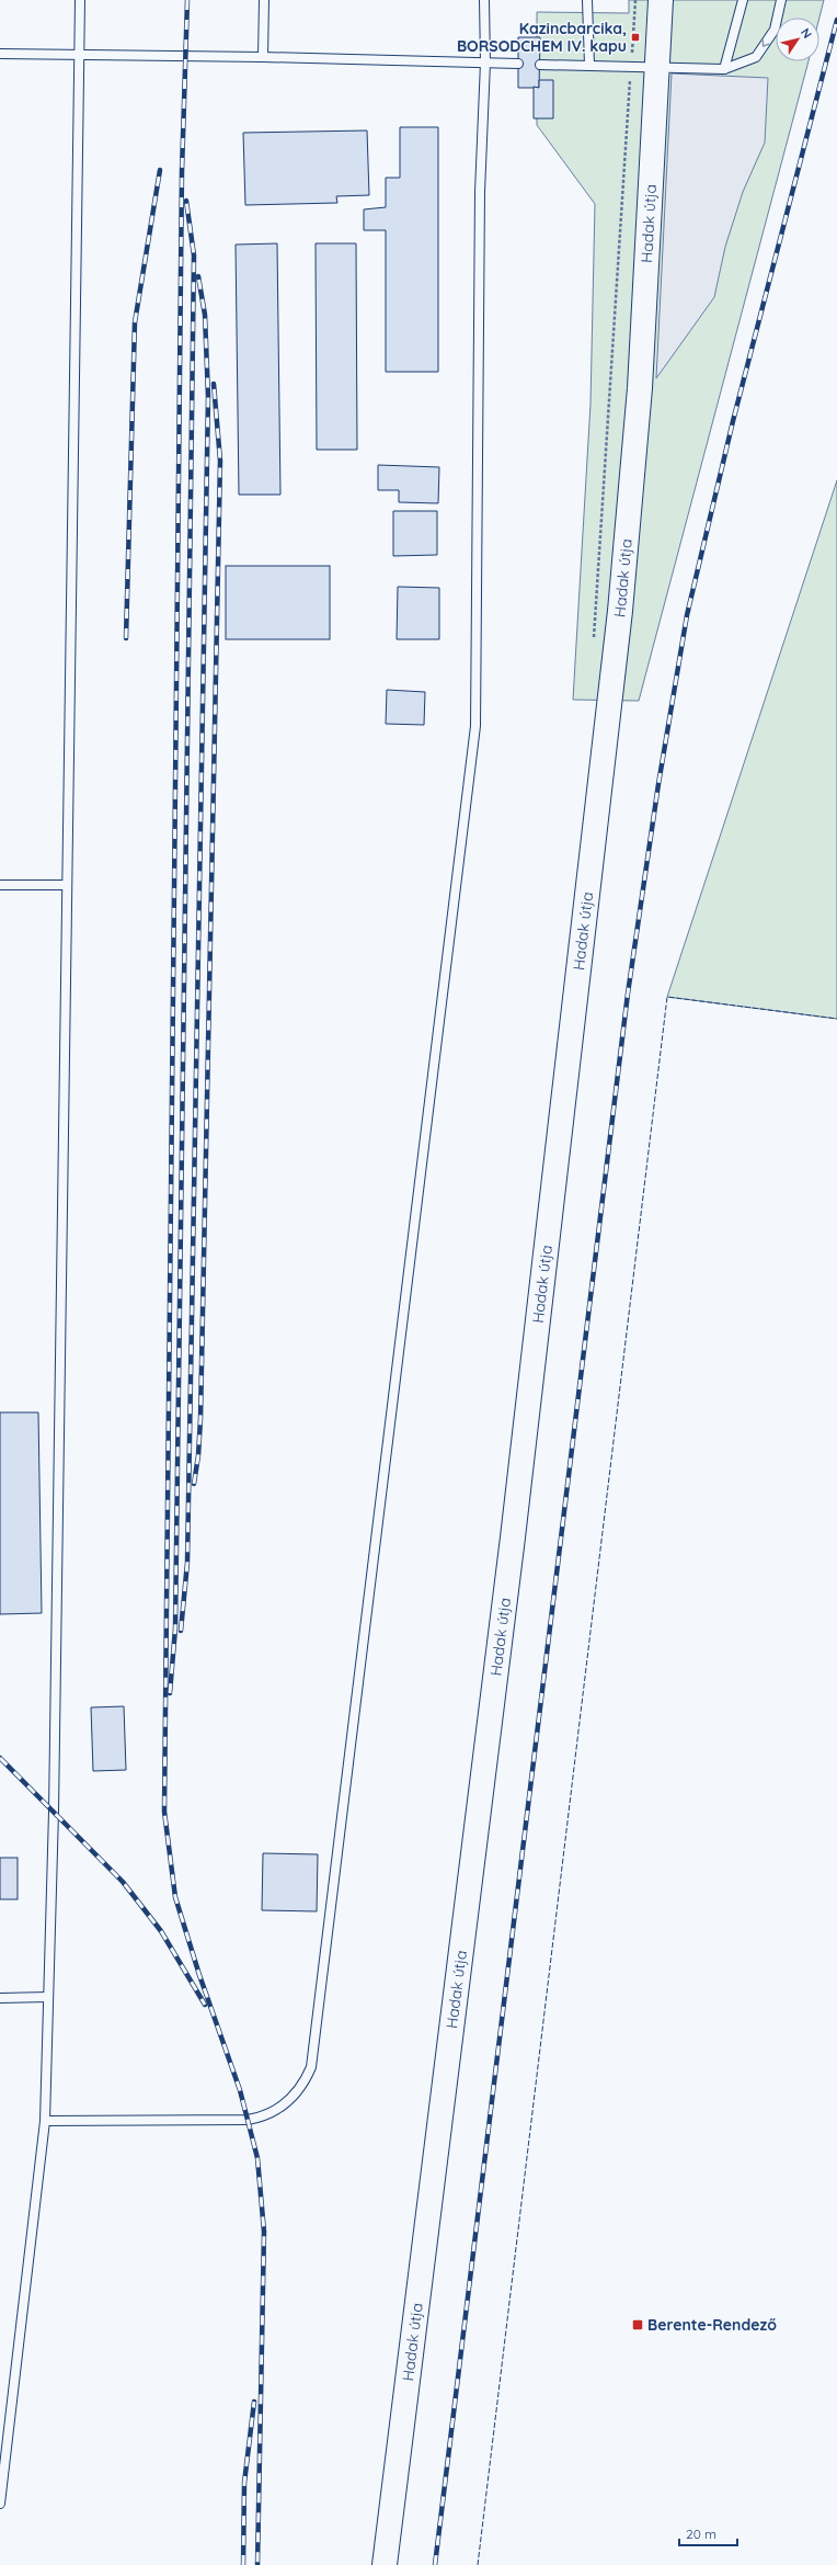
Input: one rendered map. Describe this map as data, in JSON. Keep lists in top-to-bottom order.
{
  "streets": {
    "main road": ["Hadak útja"]
  },
  "places": {
    "transit": ["Kazincbarcika, BORSODCHEM IV. kapu", "Berente-Rendező"]
  },
  "scale_bar": "20 m",
  "north": "top right"
}
